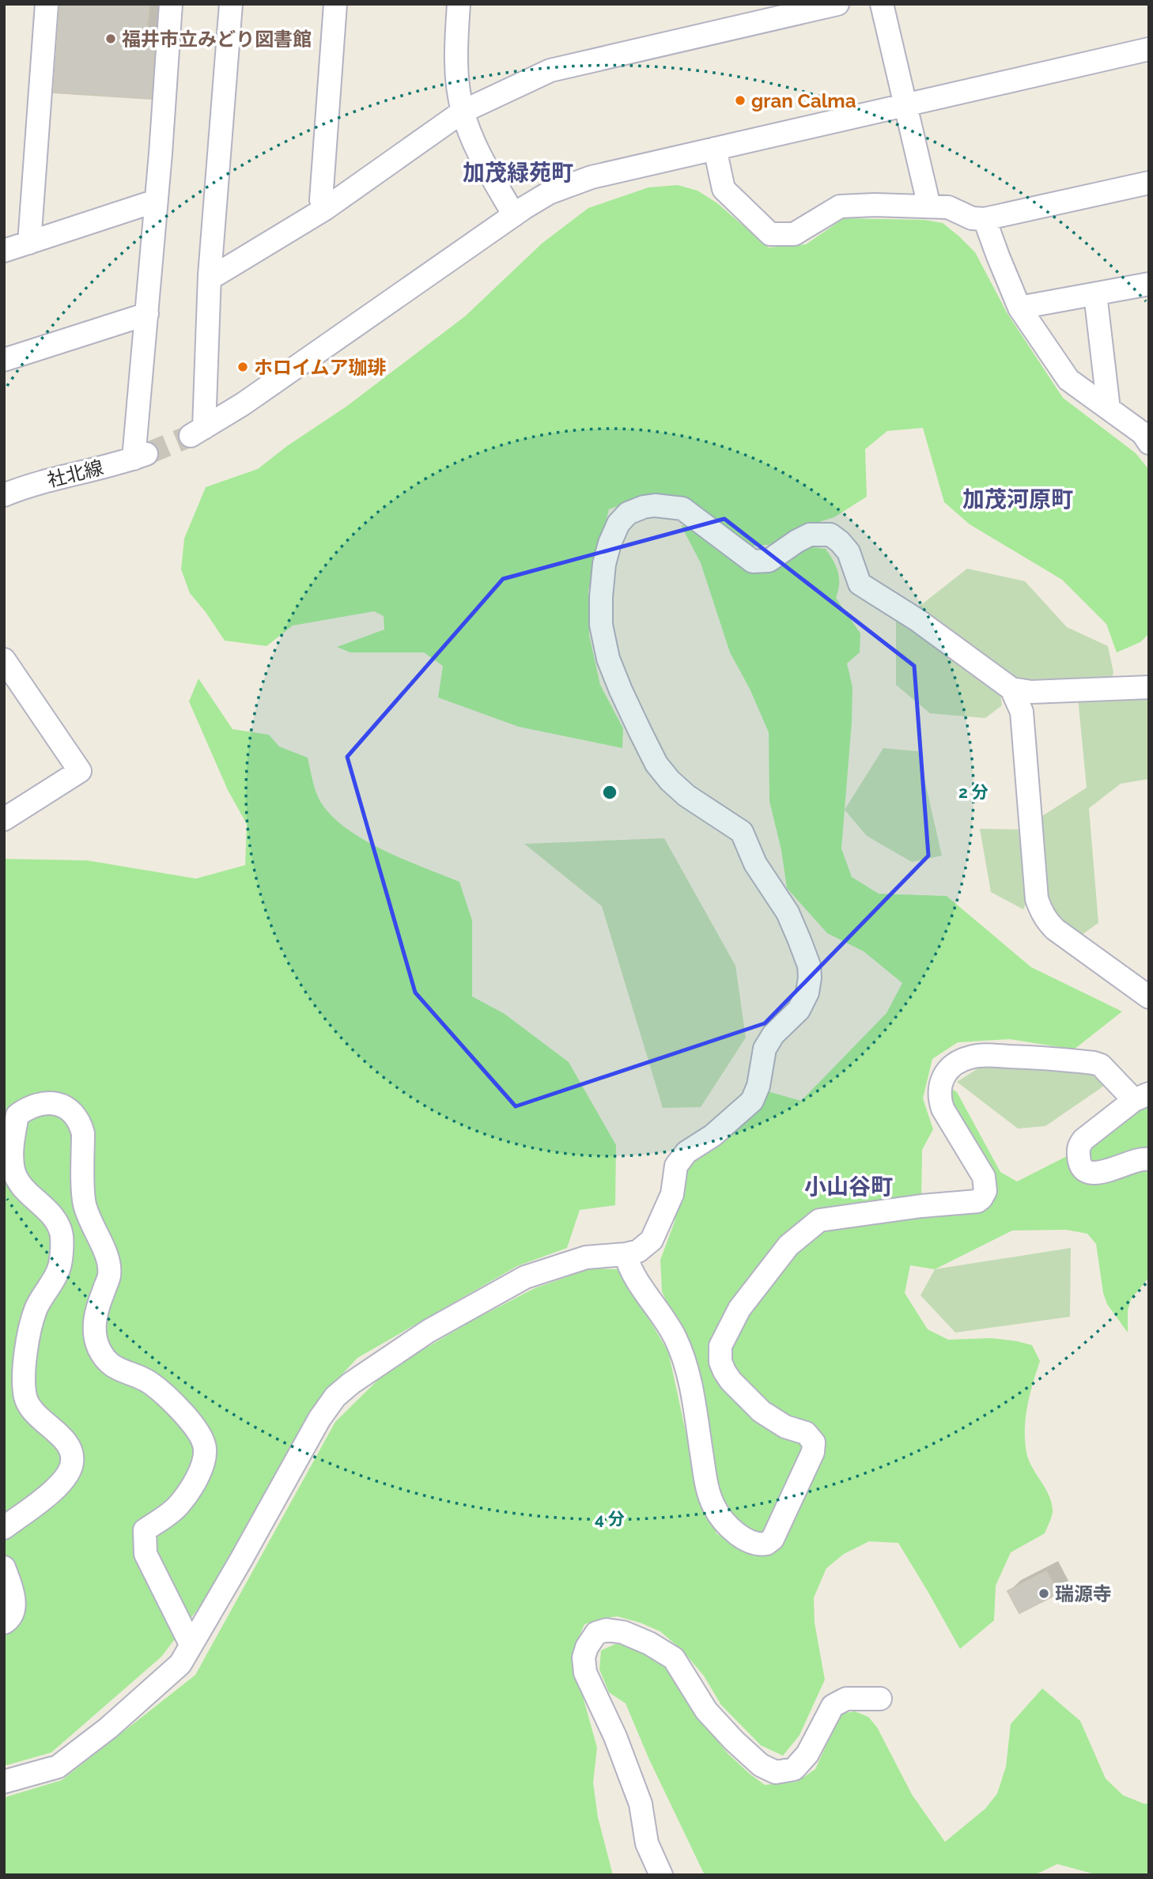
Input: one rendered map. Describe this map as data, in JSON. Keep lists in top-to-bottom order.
{
  "streets": {
    "street": ["社北線"]
  },
  "districts": ["加茂緑苑町", "加茂河原町", "小山谷町"],
  "places": [
    "福井市立みどり図書館",
    "gran Calma",
    "ホロイムア珈琲",
    "瑞源寺"
  ],
  "rings": ["2 分", "4 分"]
}
